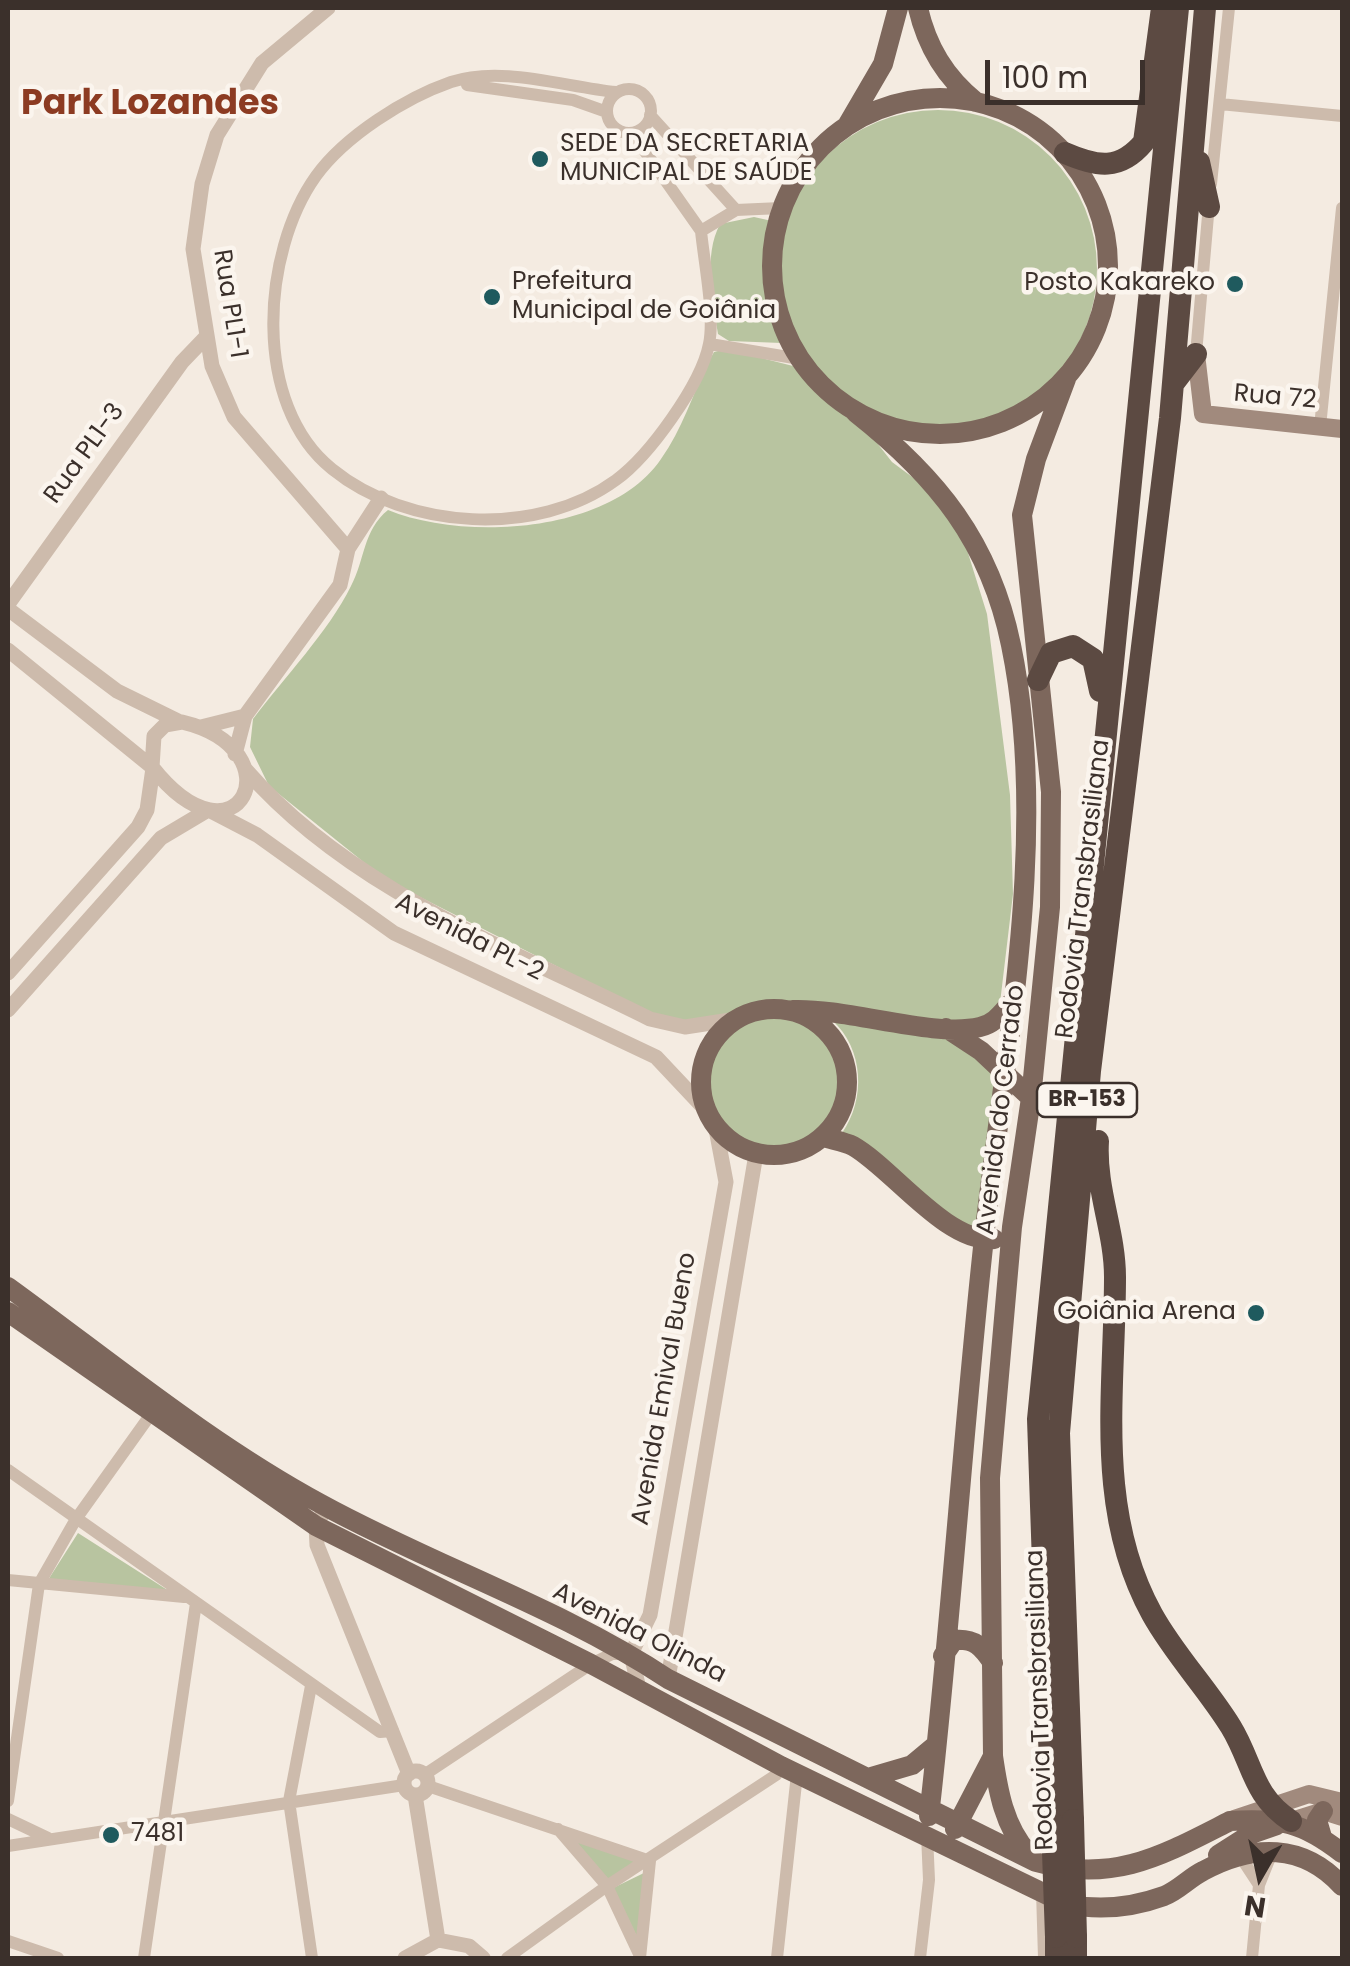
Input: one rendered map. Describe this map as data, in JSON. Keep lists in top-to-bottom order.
{
  "streets": {
    "highway": ["Rodovia Transbrasiliana", "BR-153"],
    "main road": ["Rua 72", "Avenida do Cerrado", "Avenida Olinda"],
    "street": [
      "Rua PL1-1",
      "Rua PL1-3",
      "Avenida PL-2",
      "Avenida Emival Bueno"
    ]
  },
  "crossings": [
    ["Rua PL1-1", "Rua PL1-3"],
    ["Avenida PL-2", "Avenida Emival Bueno"],
    ["Avenida do Cerrado", "Avenida Olinda"],
    ["Avenida Emival Bueno", "Avenida Olinda"]
  ],
  "districts": ["Park Lozandes"],
  "places": [
    "SEDE DA SECRETARIA MUNICIPAL DE SAÚDE",
    "Posto Kakareko",
    "Prefeitura Municipal de Goiânia",
    "Goiânia Arena",
    "7481"
  ],
  "scale_bar": "100 m",
  "north": "bottom"
}
